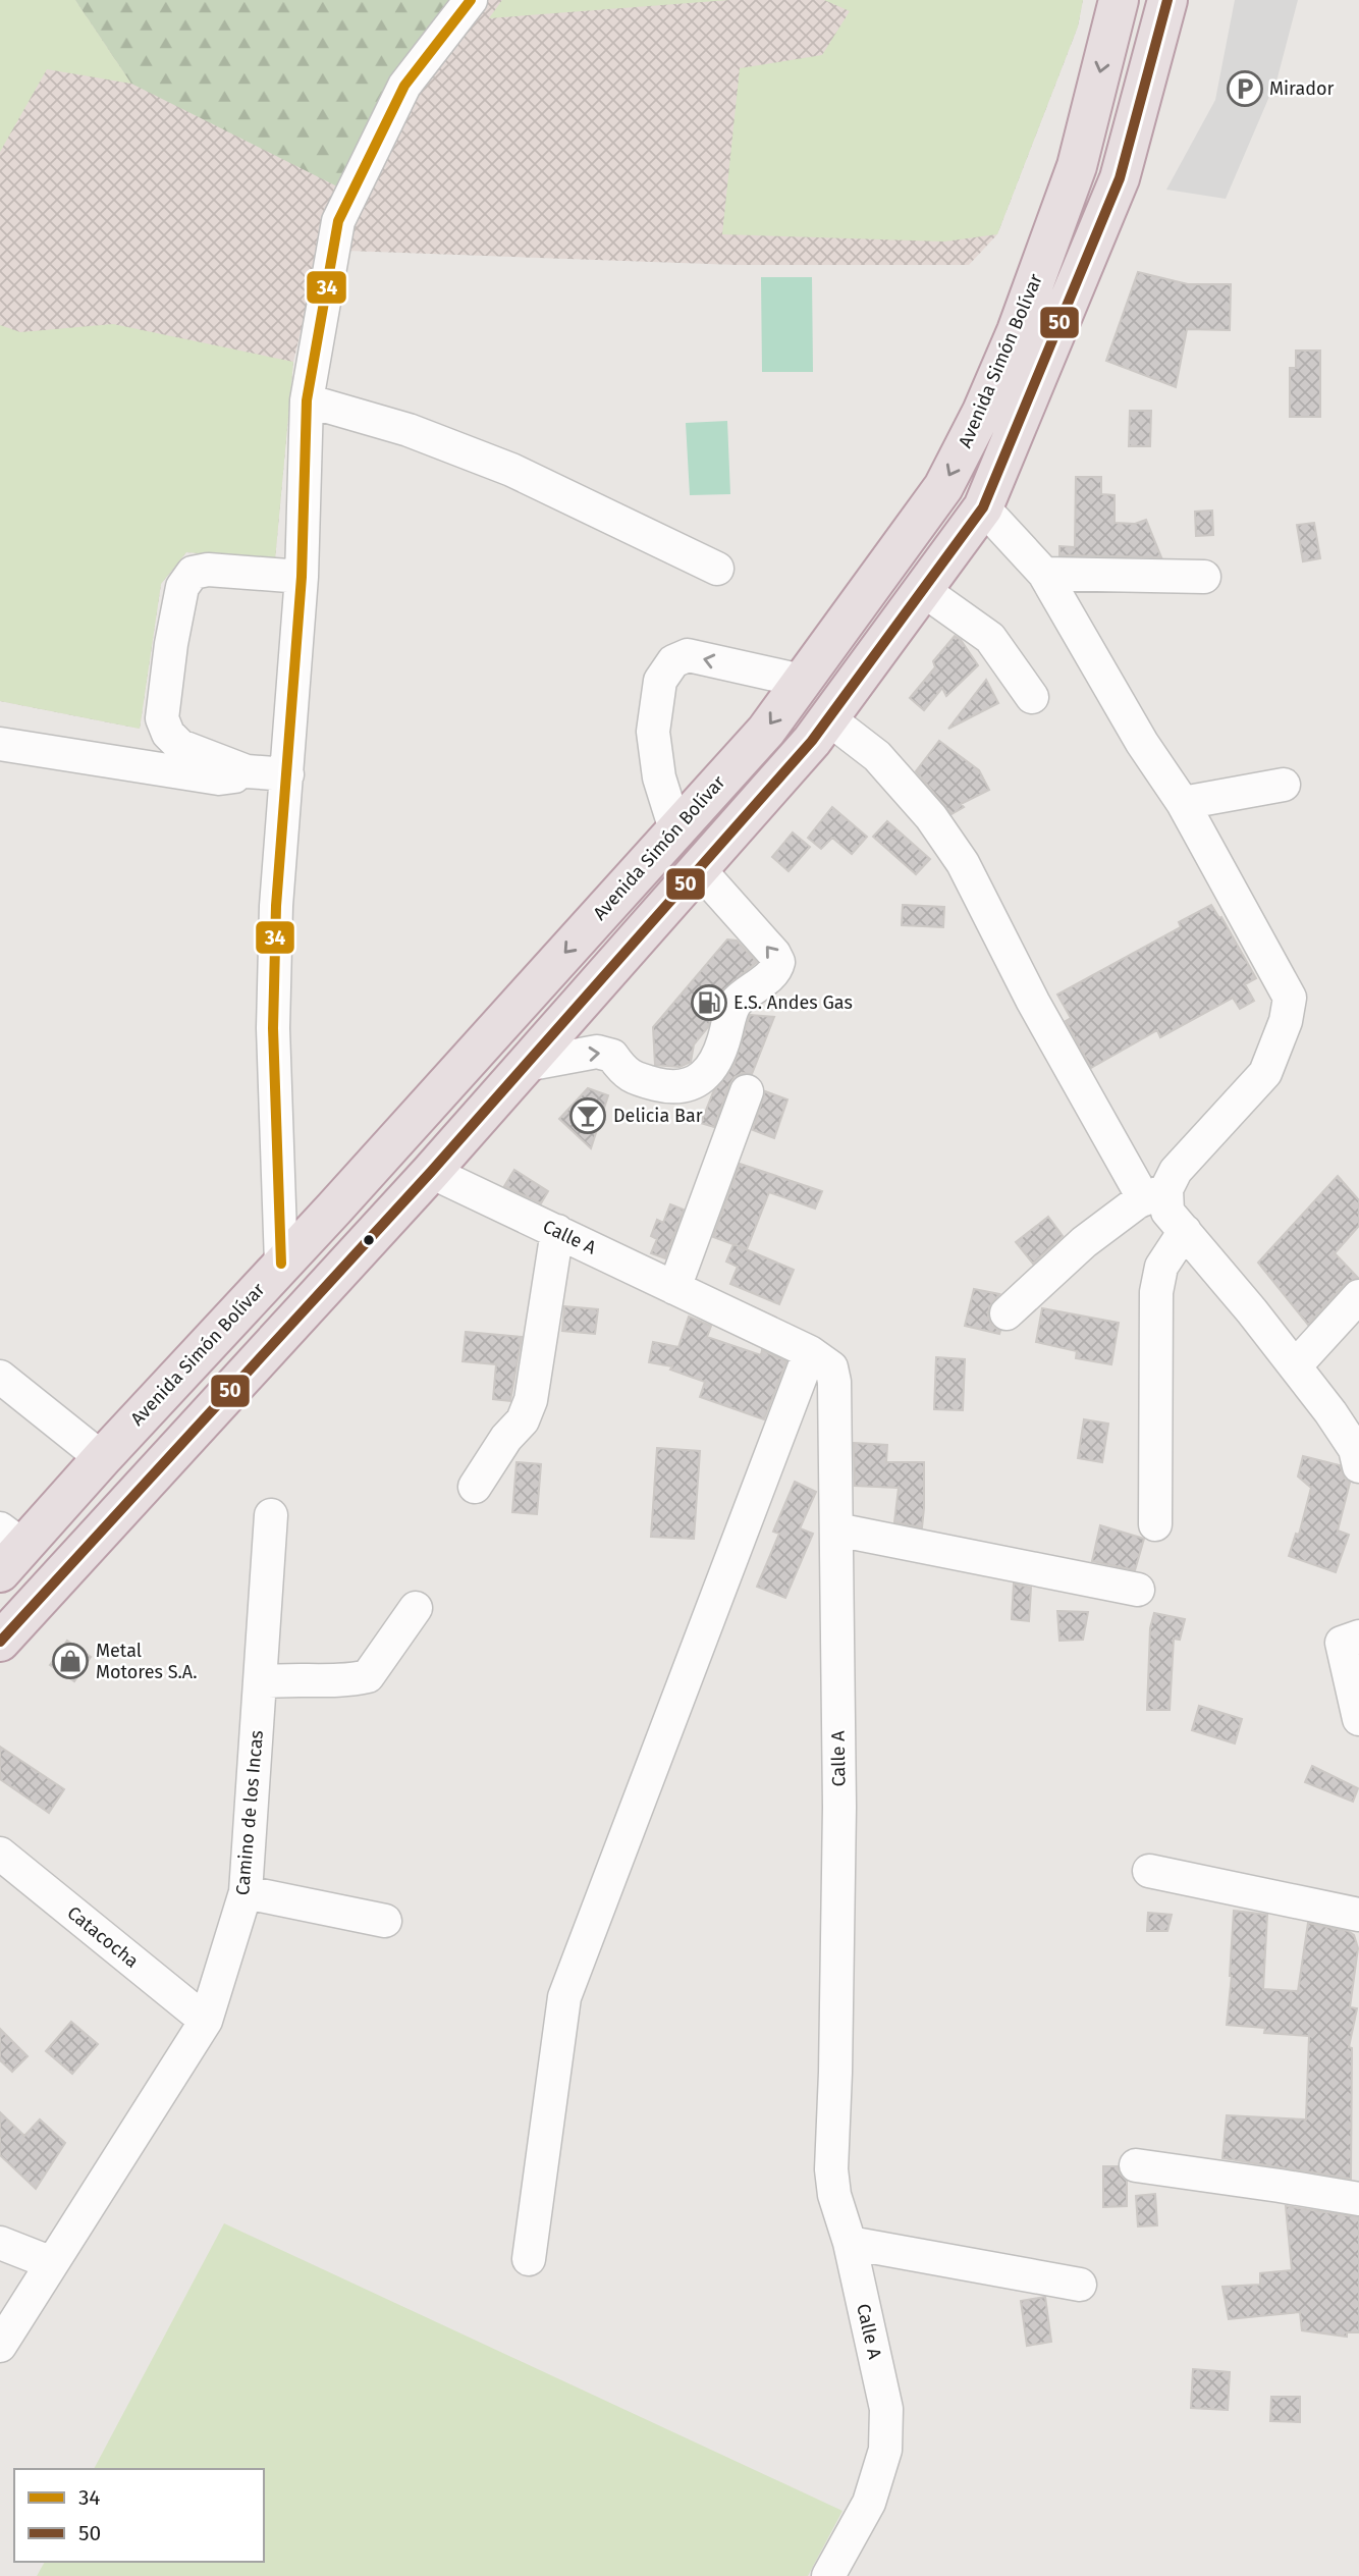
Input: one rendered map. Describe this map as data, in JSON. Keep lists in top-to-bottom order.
{
  "streets": {
    "highway": ["Avenida Simón Bolívar"],
    "street": ["Calle A", "Camino de los Incas", "Catacocha"]
  },
  "crossings": [
    ["Camino de los Incas", "Catacocha"]
  ],
  "places": {
    "parking": ["Mirador"],
    "fuel station": ["E.S. Andes Gas"],
    "bar": ["Delicia Bar"],
    "shop": ["Metal Motores S.A."]
  },
  "lines": ["transit line 34", "transit line 50"],
  "legend": ["34", "50"]
}
